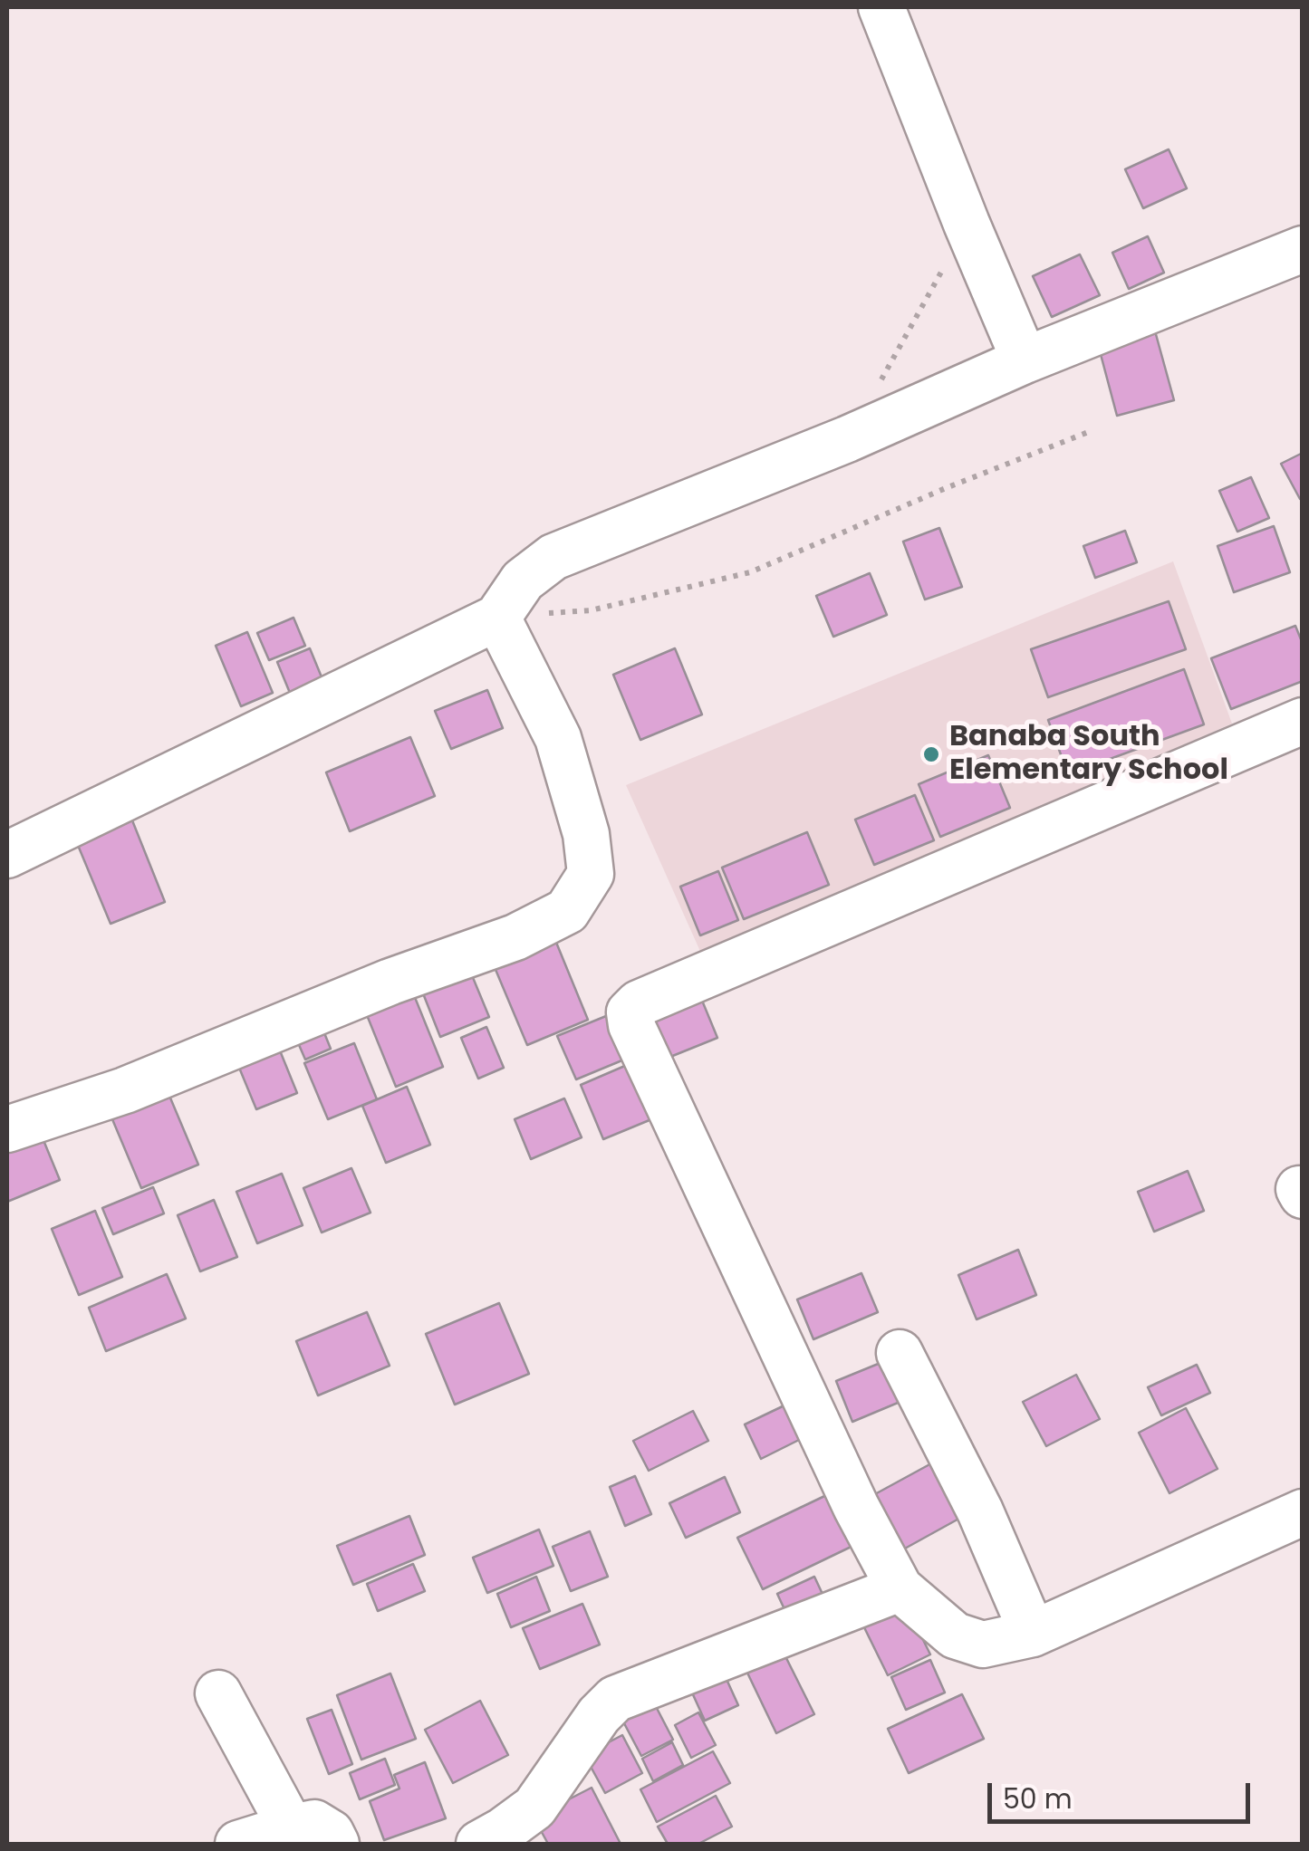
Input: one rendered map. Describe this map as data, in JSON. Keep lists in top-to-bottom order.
{
  "places": ["Banaba South Elementary School"],
  "scale_bar": "50 m"
}
